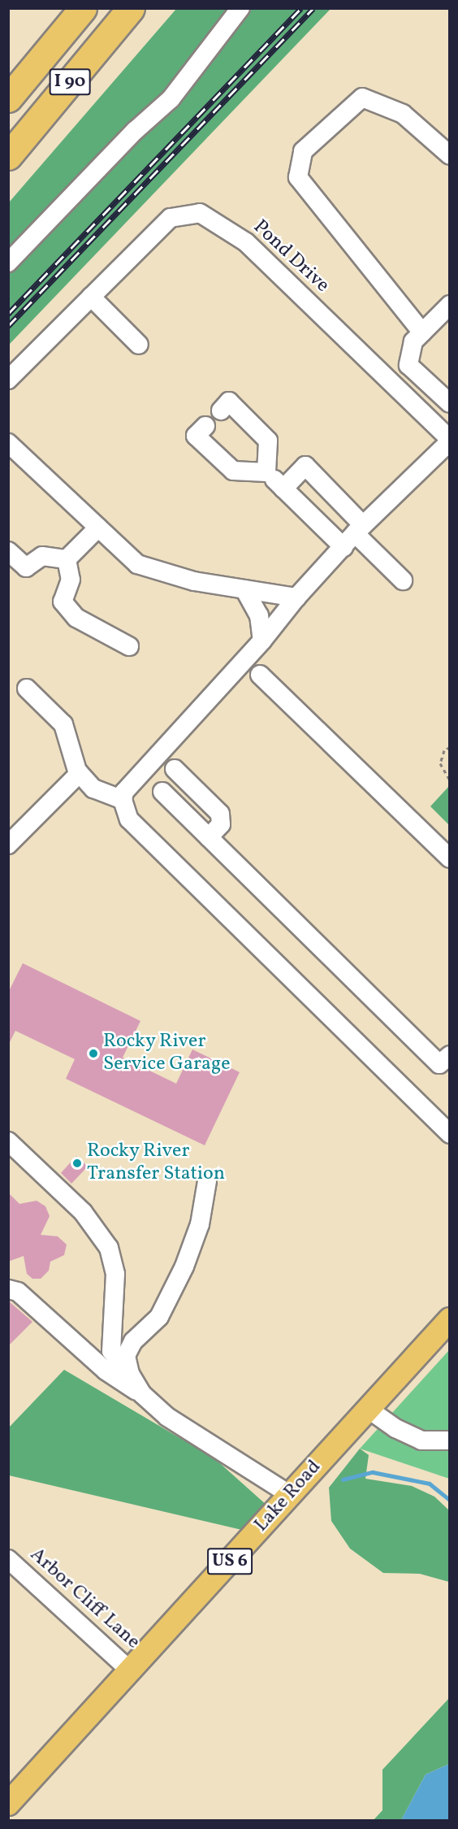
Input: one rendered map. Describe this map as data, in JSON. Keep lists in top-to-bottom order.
{
  "streets": {
    "highway": ["I 90"],
    "main road": ["Lake Road", "US 6"],
    "street": ["Pond Drive", "Arbor Cliff Lane"]
  },
  "crossings": [
    ["Lake Road", "Arbor Cliff Lane"]
  ],
  "places": ["Rocky River Service Garage", "Rocky River Transfer Station"]
}
